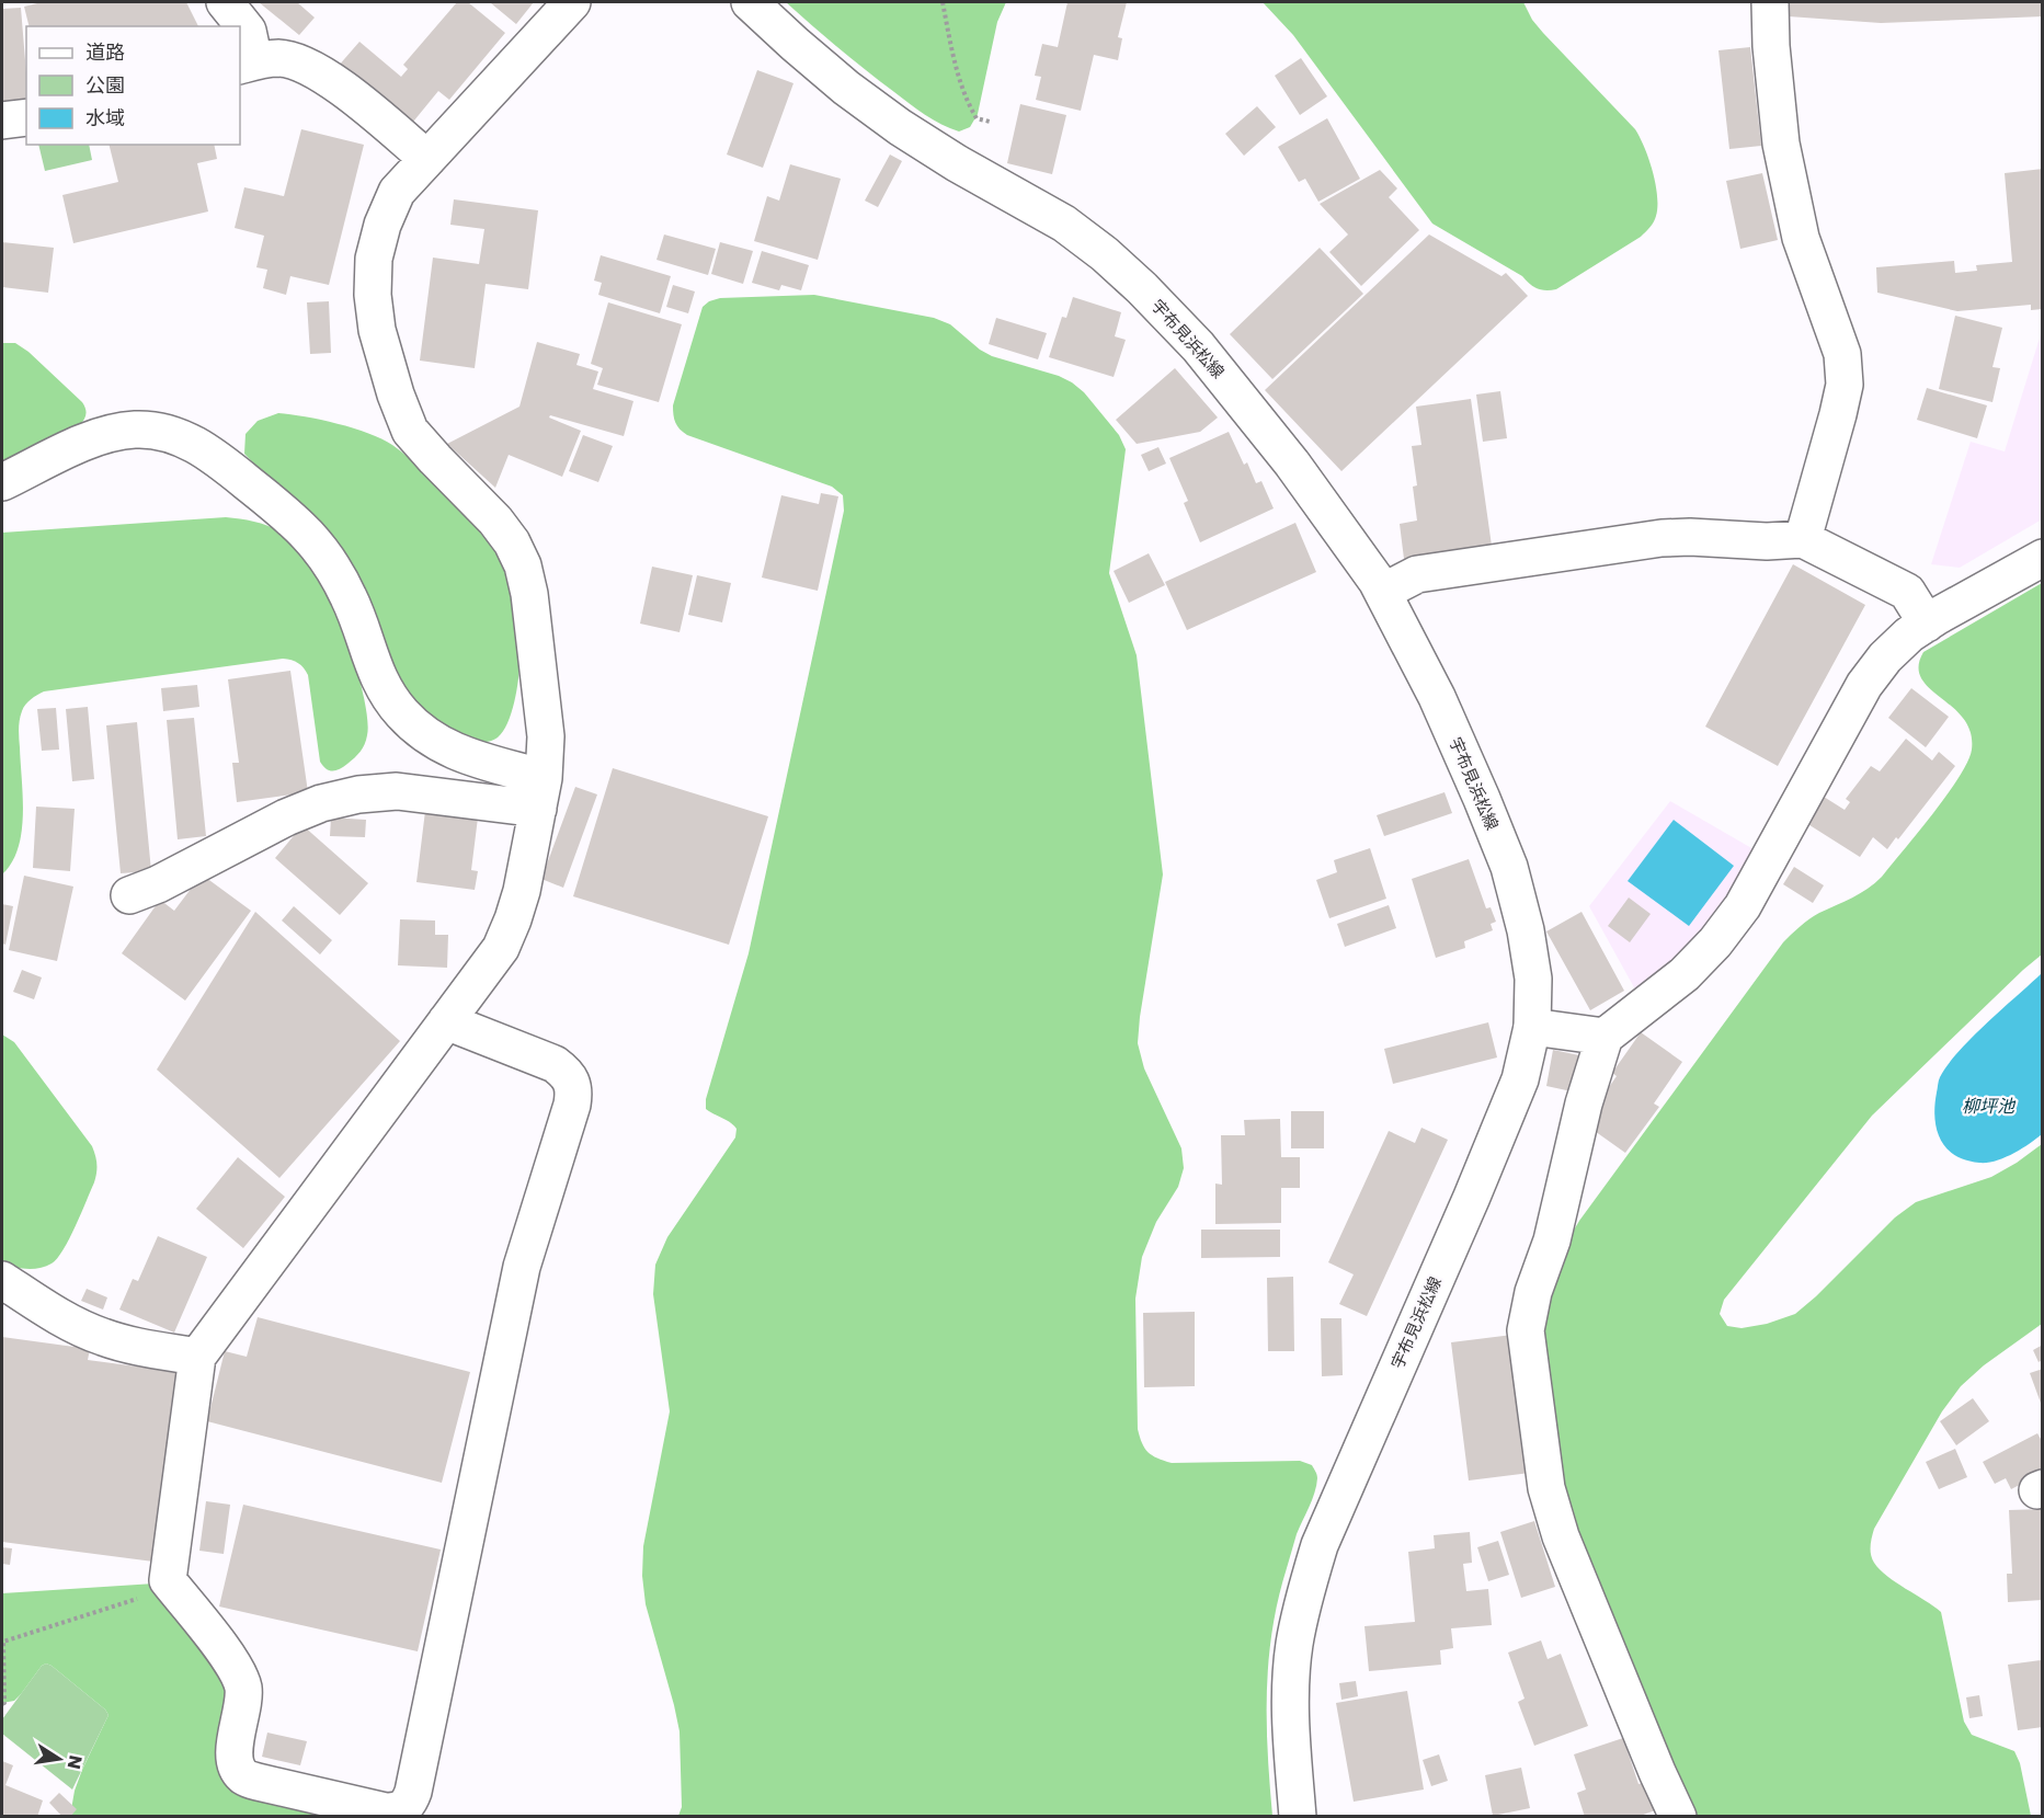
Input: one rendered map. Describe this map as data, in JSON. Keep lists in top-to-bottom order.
{
  "streets": {
    "street": ["宇布見浜松線"]
  },
  "water": ["柳坪池"],
  "legend": ["道路", "公園", "水域"],
  "north": "right"
}
